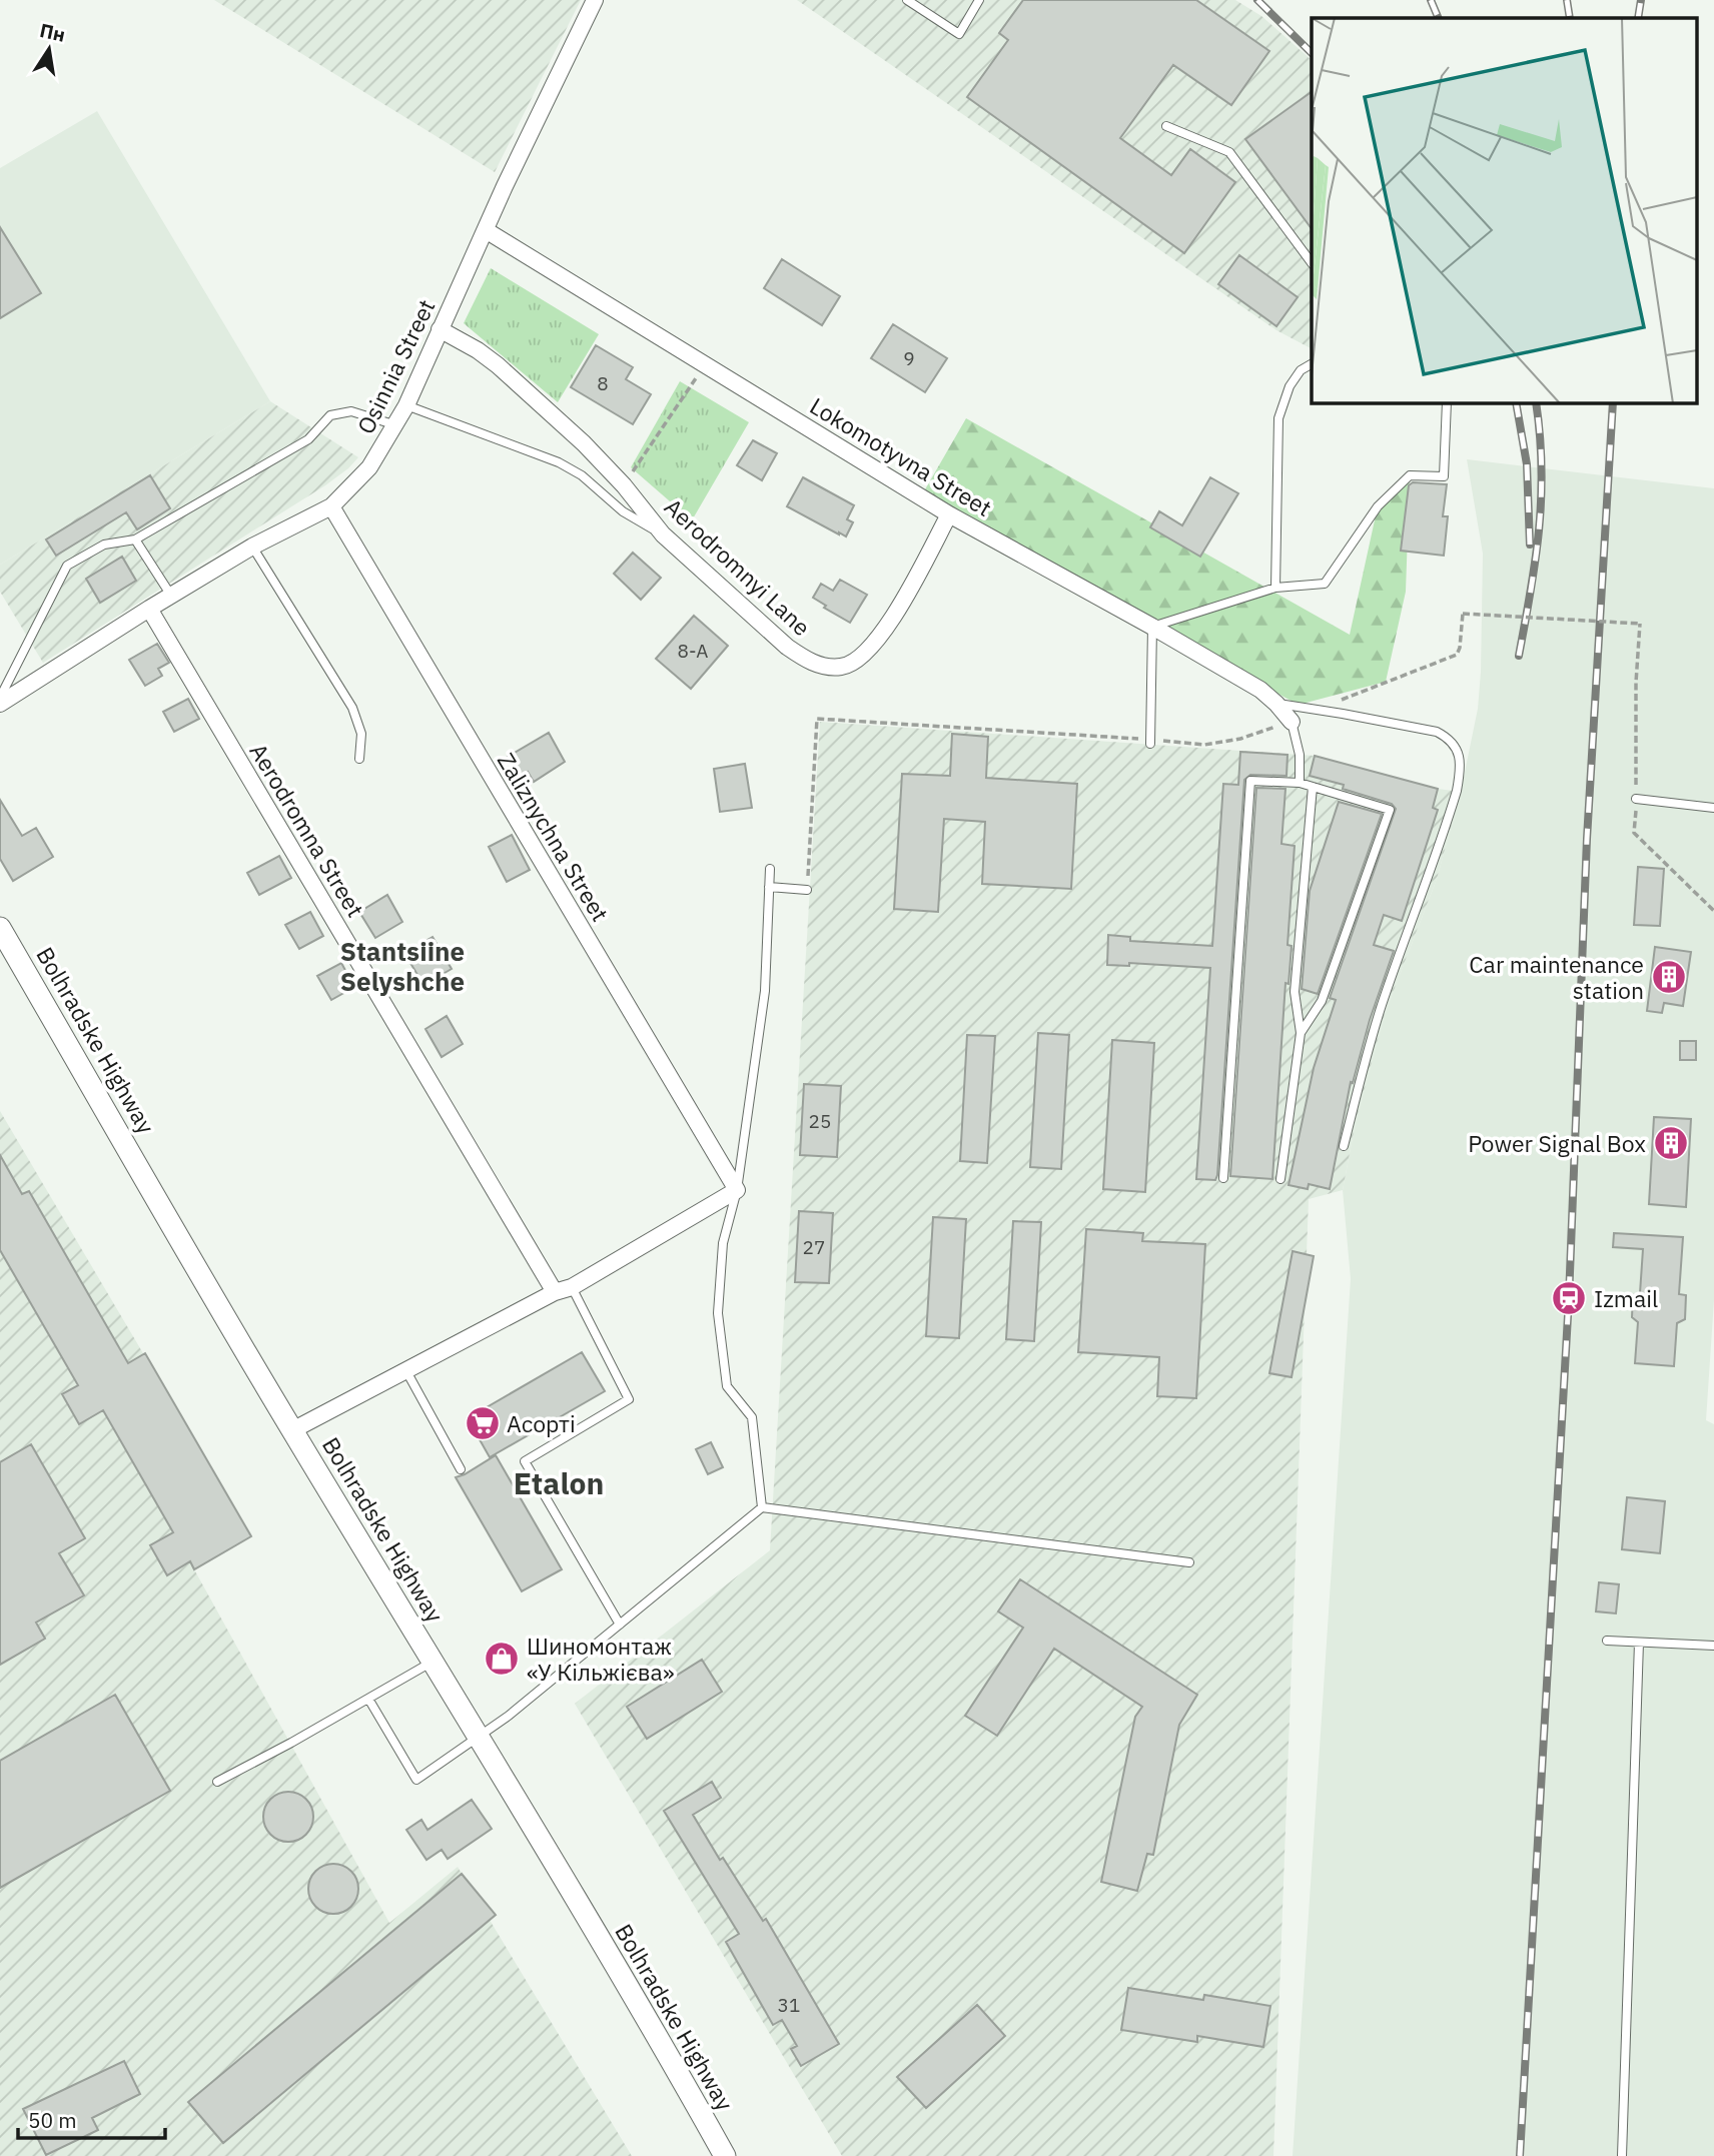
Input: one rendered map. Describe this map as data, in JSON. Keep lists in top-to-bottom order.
{
  "streets": {
    "main road": ["Bolhradske Highway"],
    "street": [
      "Osinnia Street",
      "Lokomotyvna Street",
      "Aerodromnyi Lane",
      "Aerodromna Street",
      "Zaliznychna Street"
    ]
  },
  "crossings": [
    ["Osinnia Street", "Lokomotyvna Street"],
    ["Osinnia Street", "Aerodromnyi Lane"],
    ["Osinnia Street", "Aerodromna Street"],
    ["Osinnia Street", "Zaliznychna Street"],
    ["Lokomotyvna Street", "Aerodromnyi Lane"]
  ],
  "districts": ["Stantsiine Selyshche", "Etalon"],
  "places": {
    "building": ["Car maintenance station", "Power Signal Box"],
    "station": ["Izmail"],
    "supermarket": ["Асорті"],
    "shop": ["Шиномонтаж «У Кільжієва»"]
  },
  "house_numbers": [
    "9",
    "8",
    "8-А",
    "25",
    "27",
    "31"
  ],
  "scale_bar": "50 m",
  "north": "top"
}
